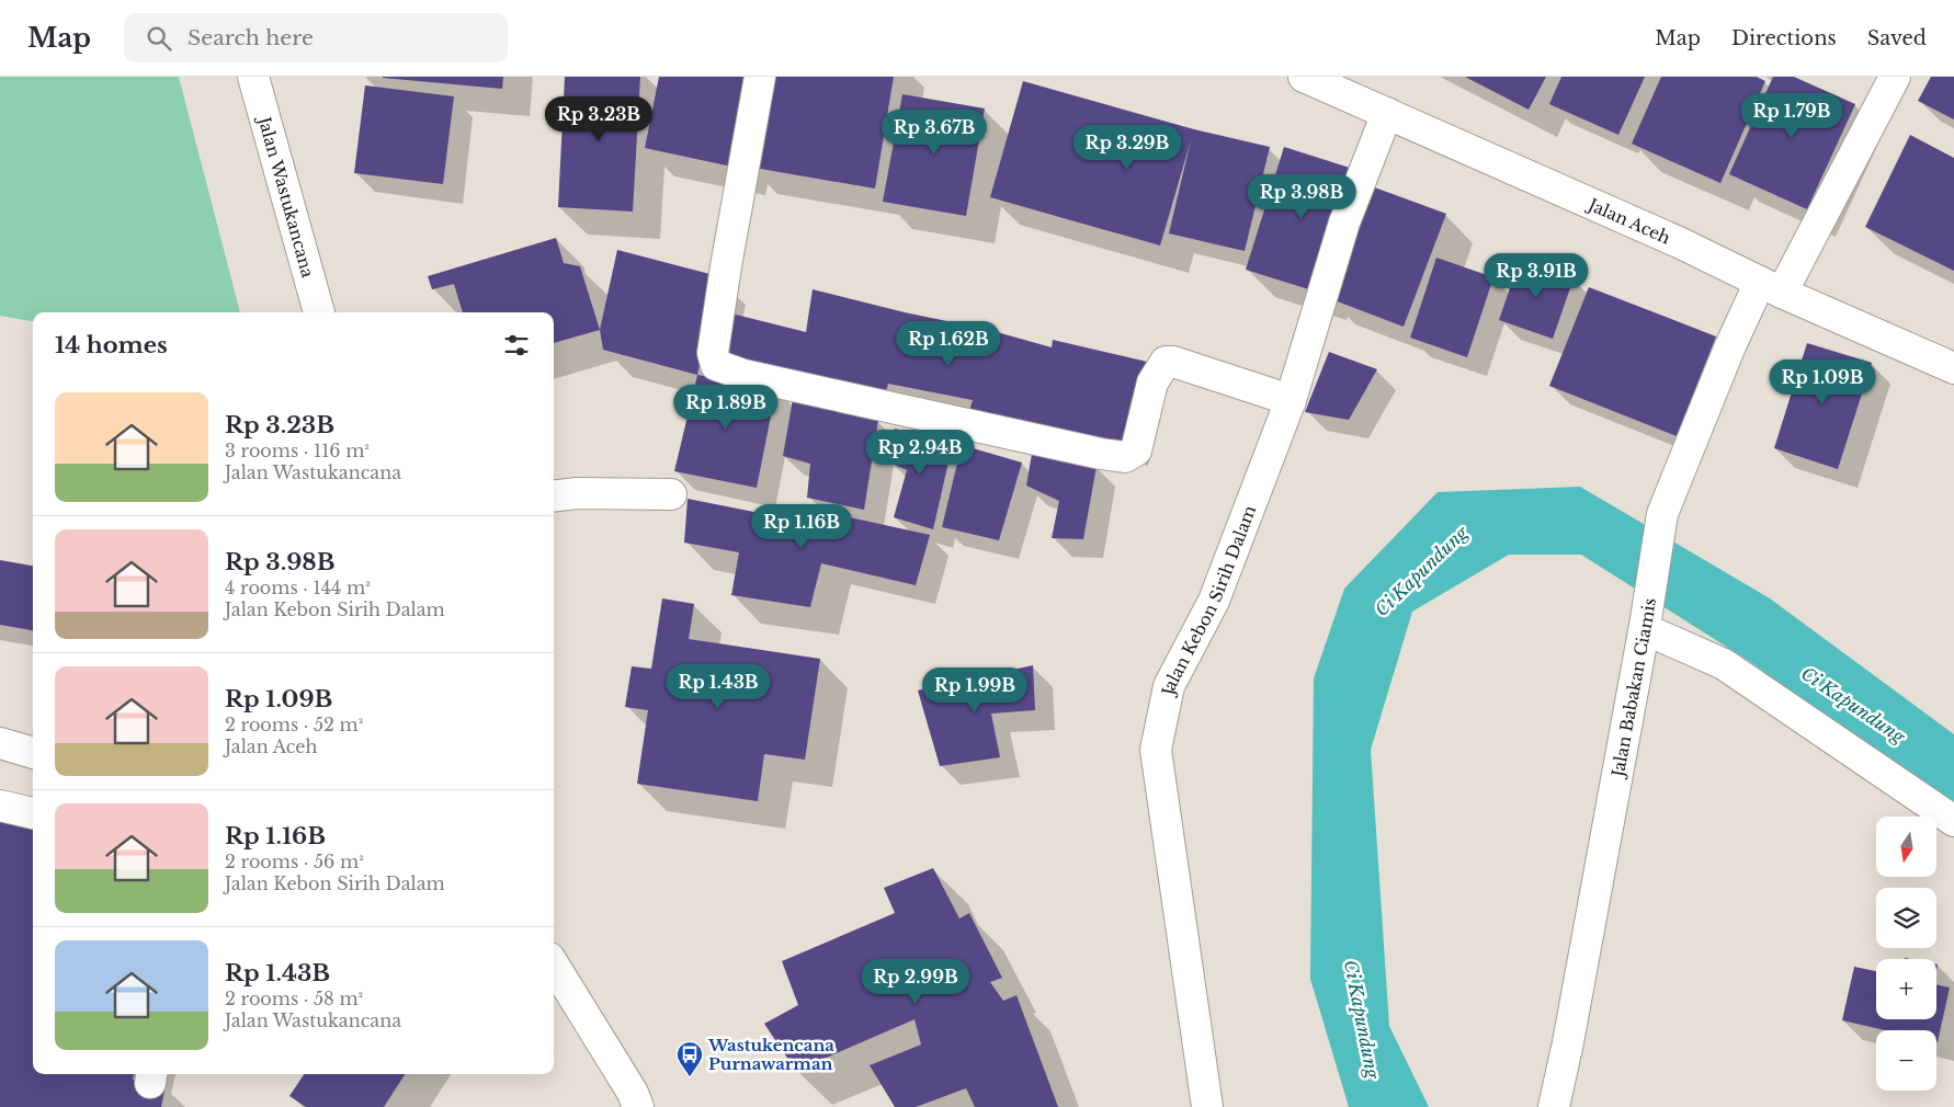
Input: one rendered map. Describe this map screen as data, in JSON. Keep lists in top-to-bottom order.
{
  "streets": {
    "street": [
      "Jalan Wastukancana",
      "Jalan Aceh",
      "Jalan Kebon Sirih Dalam",
      "Jalan Babakan Ciamis"
    ]
  },
  "crossings": [
    ["Jalan Aceh", "Jalan Kebon Sirih Dalam"],
    ["Jalan Aceh", "Jalan Babakan Ciamis"]
  ],
  "water": ["Ci Kapundung"],
  "places": {
    "bus stop": ["Wastukencana Purnawarman"]
  },
  "north": "bottom",
  "page": {
    "header": "Map",
    "search": "Search here",
    "nav": ["Map", "Directions", "Saved"],
    "price": [
      "Rp 1.79B",
      "Rp 3.23B",
      "Rp 3.67B",
      "Rp 3.29B",
      "Rp 3.98B",
      "Rp 3.91B",
      "Rp 1.62B",
      "Rp 1.09B",
      "Rp 1.89B",
      "Rp 2.94B",
      "Rp 1.16B",
      "Rp 1.43B",
      "Rp 1.99B",
      "Rp 2.99B"
    ],
    "heading": "14 homes",
    "list": [
      {
        "name": "Rp 3.23B",
        "note": "3 rooms · 116 m² · Jalan Wastukancana"
      },
      {
        "name": "Rp 3.98B",
        "note": "4 rooms · 144 m² · Jalan Kebon Sirih Dalam"
      },
      {
        "name": "Rp 1.09B",
        "note": "2 rooms · 52 m² · Jalan Aceh"
      },
      {
        "name": "Rp 1.16B",
        "note": "2 rooms · 56 m² · Jalan Kebon Sirih Dalam"
      },
      {
        "name": "Rp 1.43B",
        "note": "2 rooms · 58 m² · Jalan Wastukancana"
      }
    ],
    "map_buttons": ["+", "−"]
  }
}
